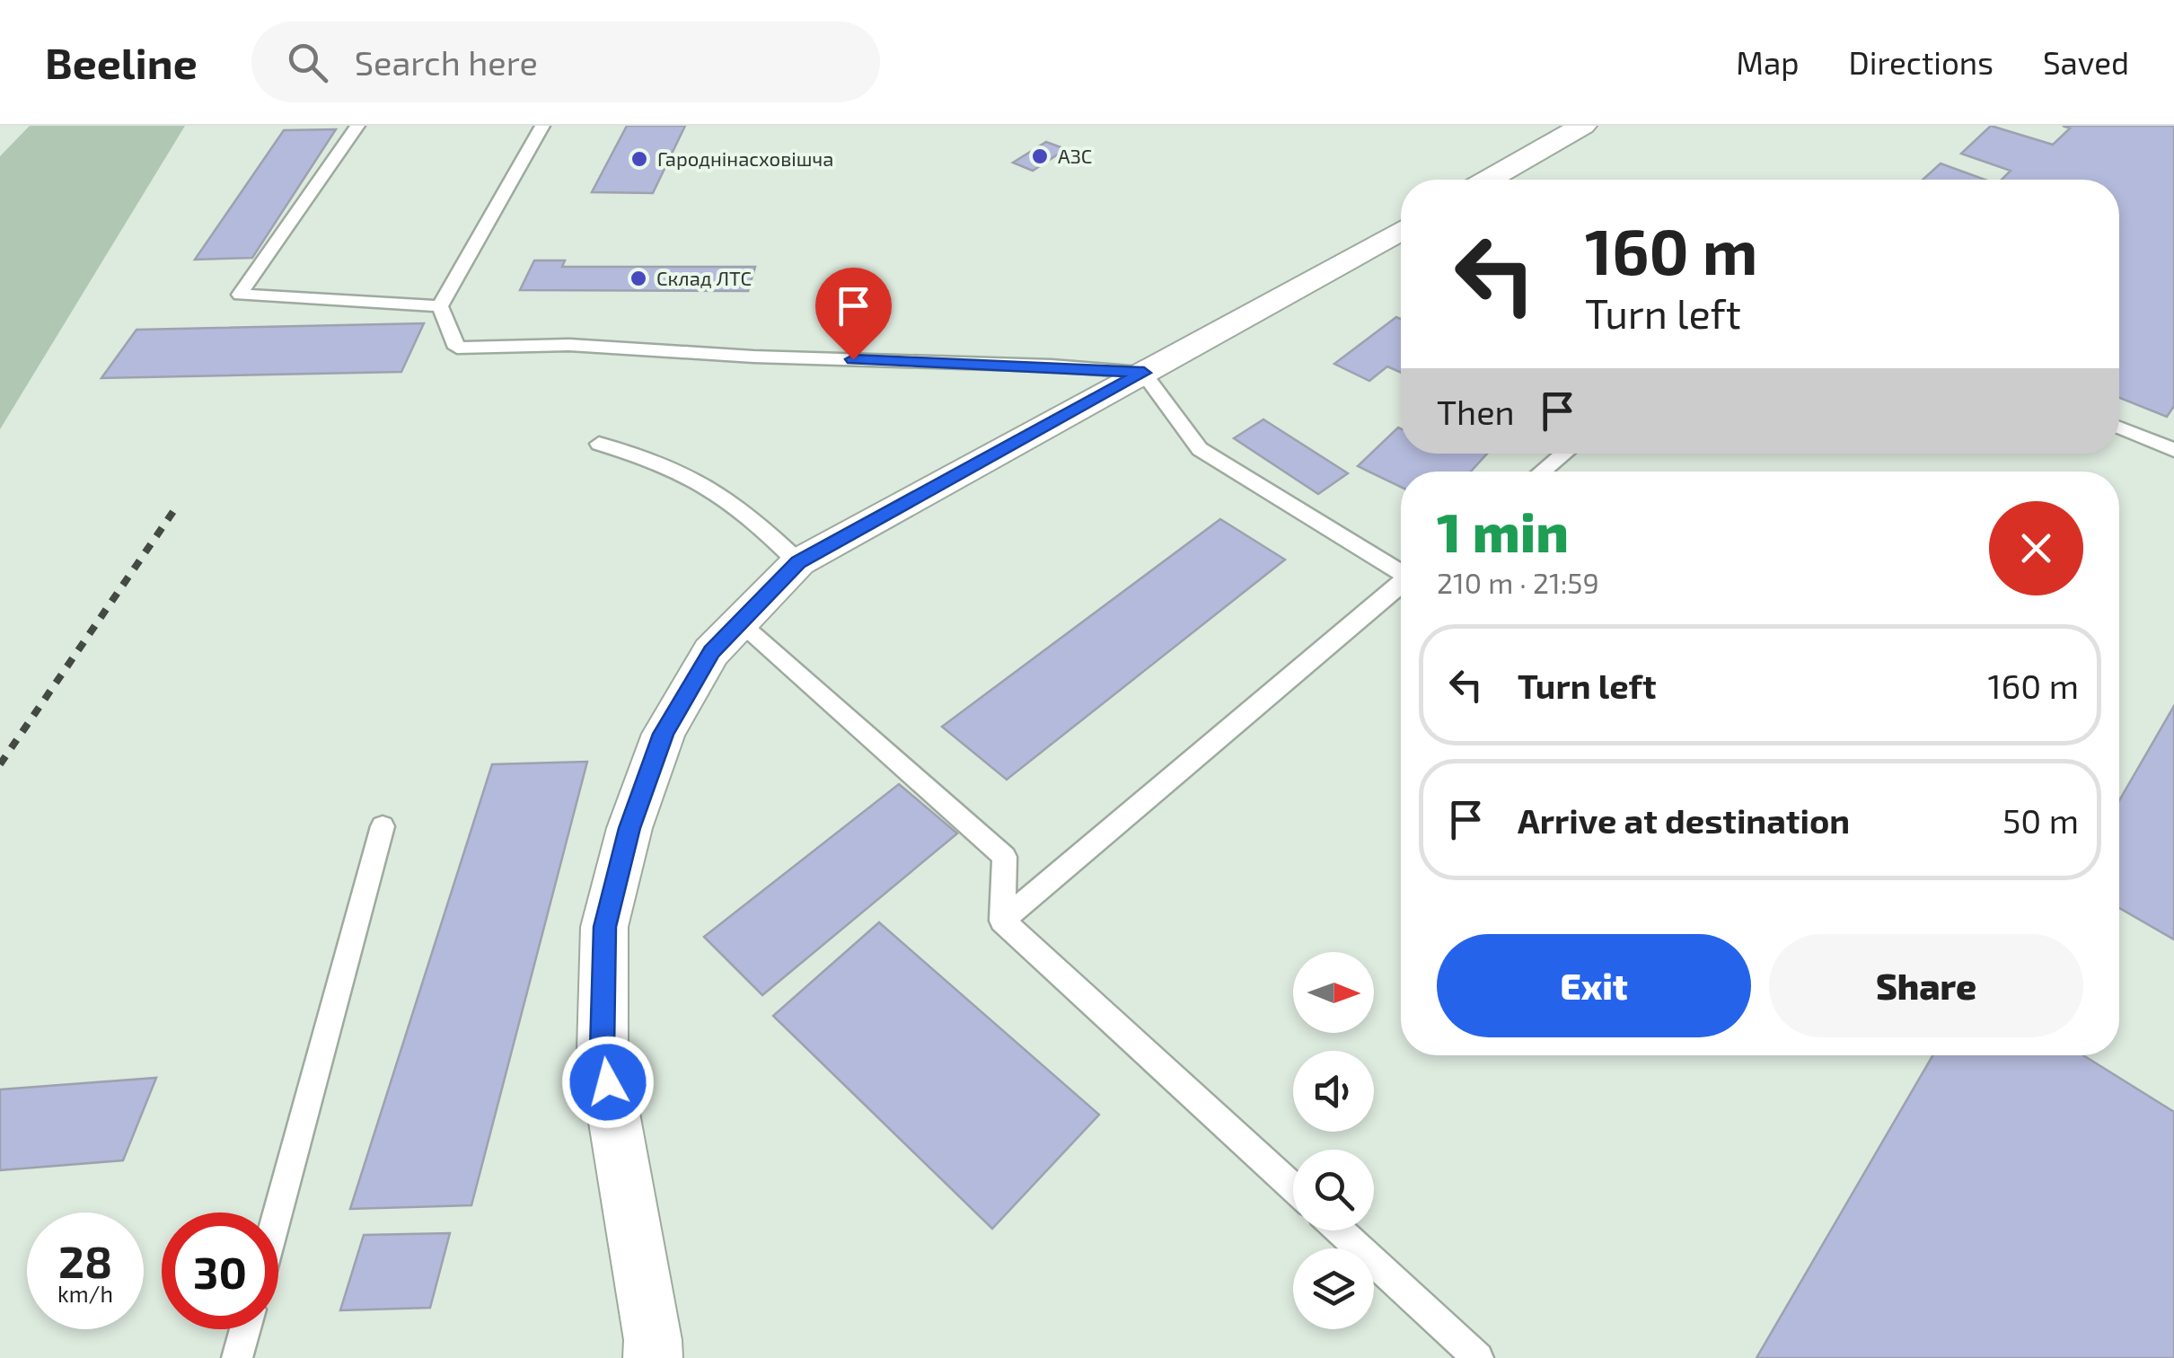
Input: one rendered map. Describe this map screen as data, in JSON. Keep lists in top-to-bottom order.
{
  "places": ["АЗС", "Гароднінасховішча", "Склад ЛТС"],
  "north": "right",
  "page": {
    "header": "Beeline",
    "search": "Search here",
    "nav": ["Map", "Directions", "Saved"],
    "turn": ["160 m", "Turn left"],
    "then": "Then",
    "heading": ["1 min", "210 m · 21:59"],
    "list": [
      {
        "name": "Turn left",
        "value": "160 m"
      },
      {
        "name": "Arrive at destination",
        "value": "50 m"
      }
    ],
    "buttons": ["Exit", "Share"],
    "speed": "28 km/h",
    "limit": "30"
  }
}
